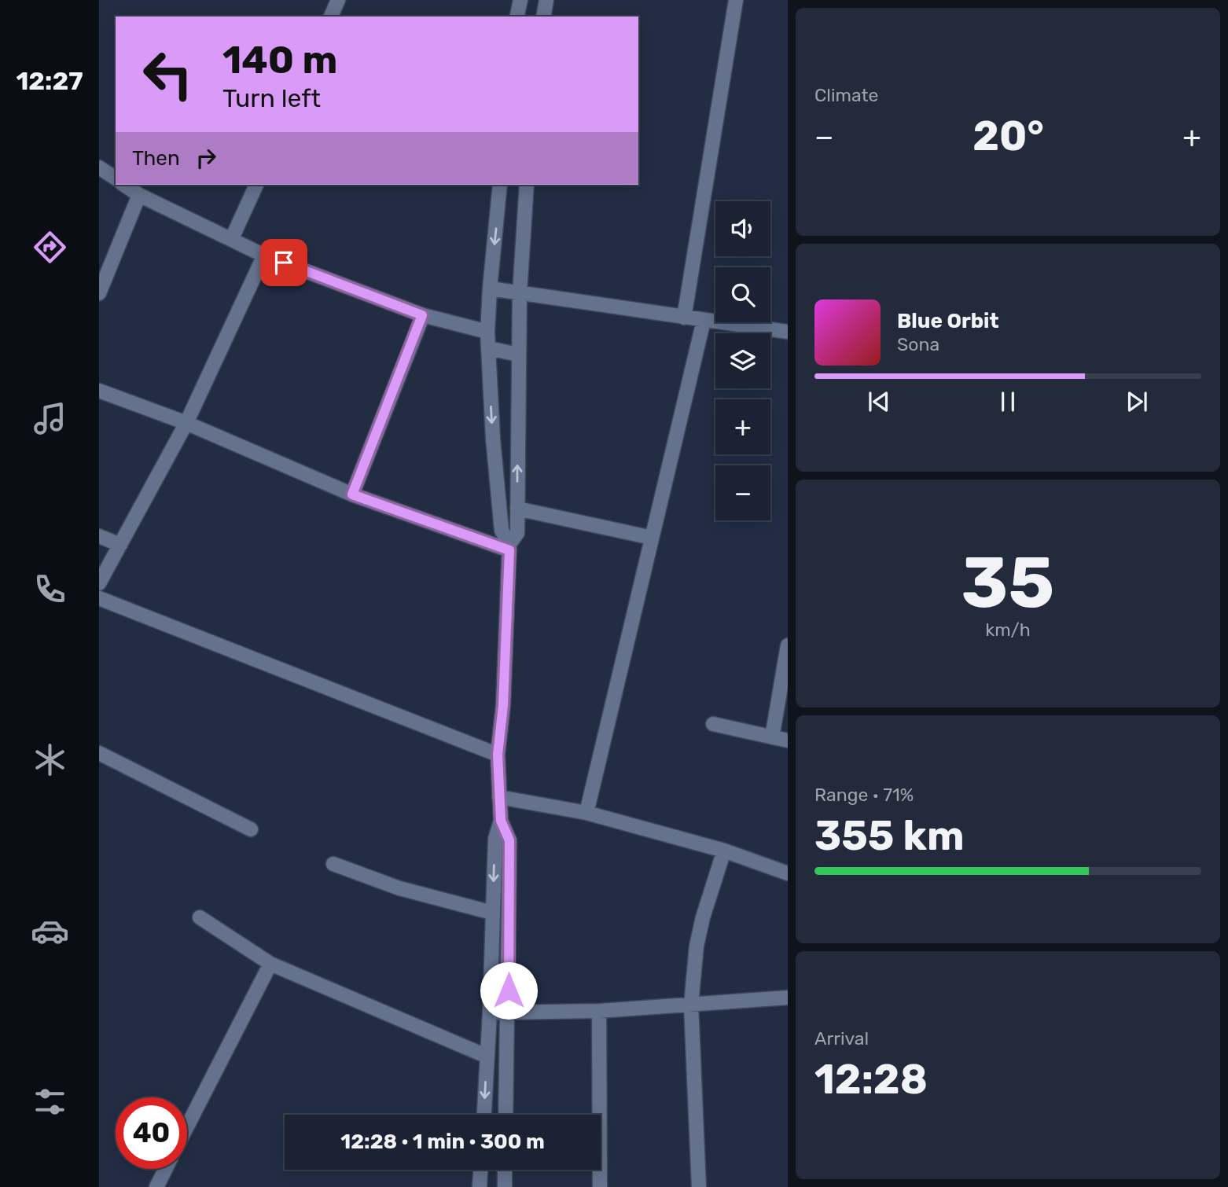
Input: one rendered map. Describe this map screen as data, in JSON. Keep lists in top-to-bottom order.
{
  "page": {
    "tabs": "12:27",
    "tile": [
      "Climate",
      ["35", "km/h"],
      ["Range · 71%", "355 km"],
      ["Arrival", "12:28"]
    ],
    "turn": ["140 m", "Turn left"],
    "heat": ["−", "20°", "+"],
    "then": "Then",
    "map_buttons": ["+", "−"],
    "song": ["Blue Orbit", "Sona"],
    "limit": "40",
    "trip": "12:28 · 1 min · 300 m"
  }
}
